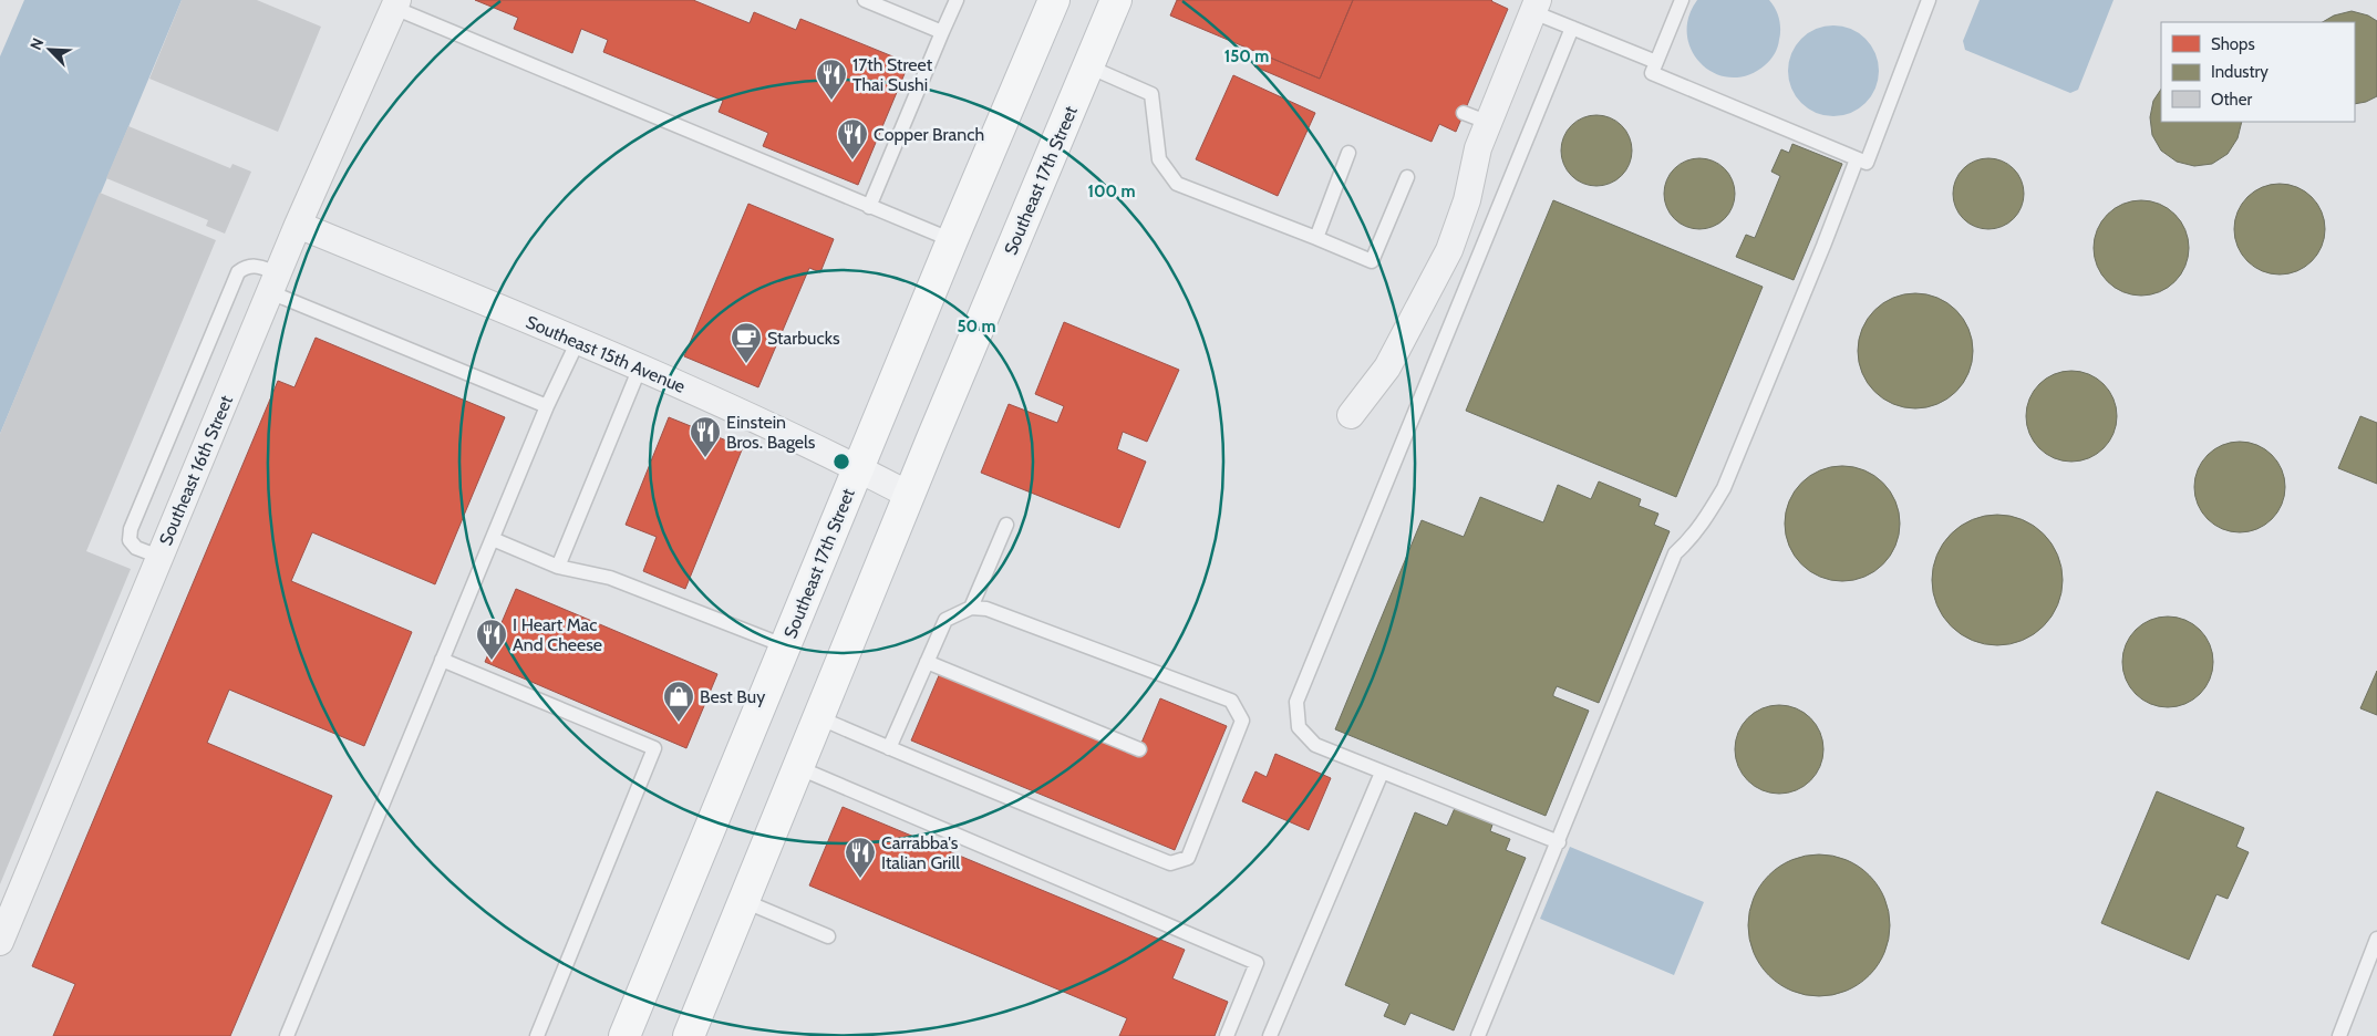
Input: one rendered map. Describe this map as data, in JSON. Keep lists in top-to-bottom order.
{
  "streets": {
    "main road": ["Southeast 17th Street"],
    "street": ["Southeast 15th Avenue", "Southeast 16th Street"]
  },
  "crossings": [
    ["Southeast 17th Street", "Southeast 15th Avenue"],
    ["Southeast 15th Avenue", "Southeast 16th Street"]
  ],
  "places": {
    "restaurant": [
      "17th Street Thai Sushi",
      "Copper Branch",
      "Einstein Bros. Bagels",
      "I Heart Mac And Cheese",
      "Carrabba's Italian Grill"
    ],
    "cafe": ["Starbucks"],
    "shop": ["Best Buy"]
  },
  "legend": ["Shops", "Industry", "Other"],
  "north": "top left",
  "rings": ["150 m", "100 m", "50 m"]
}
